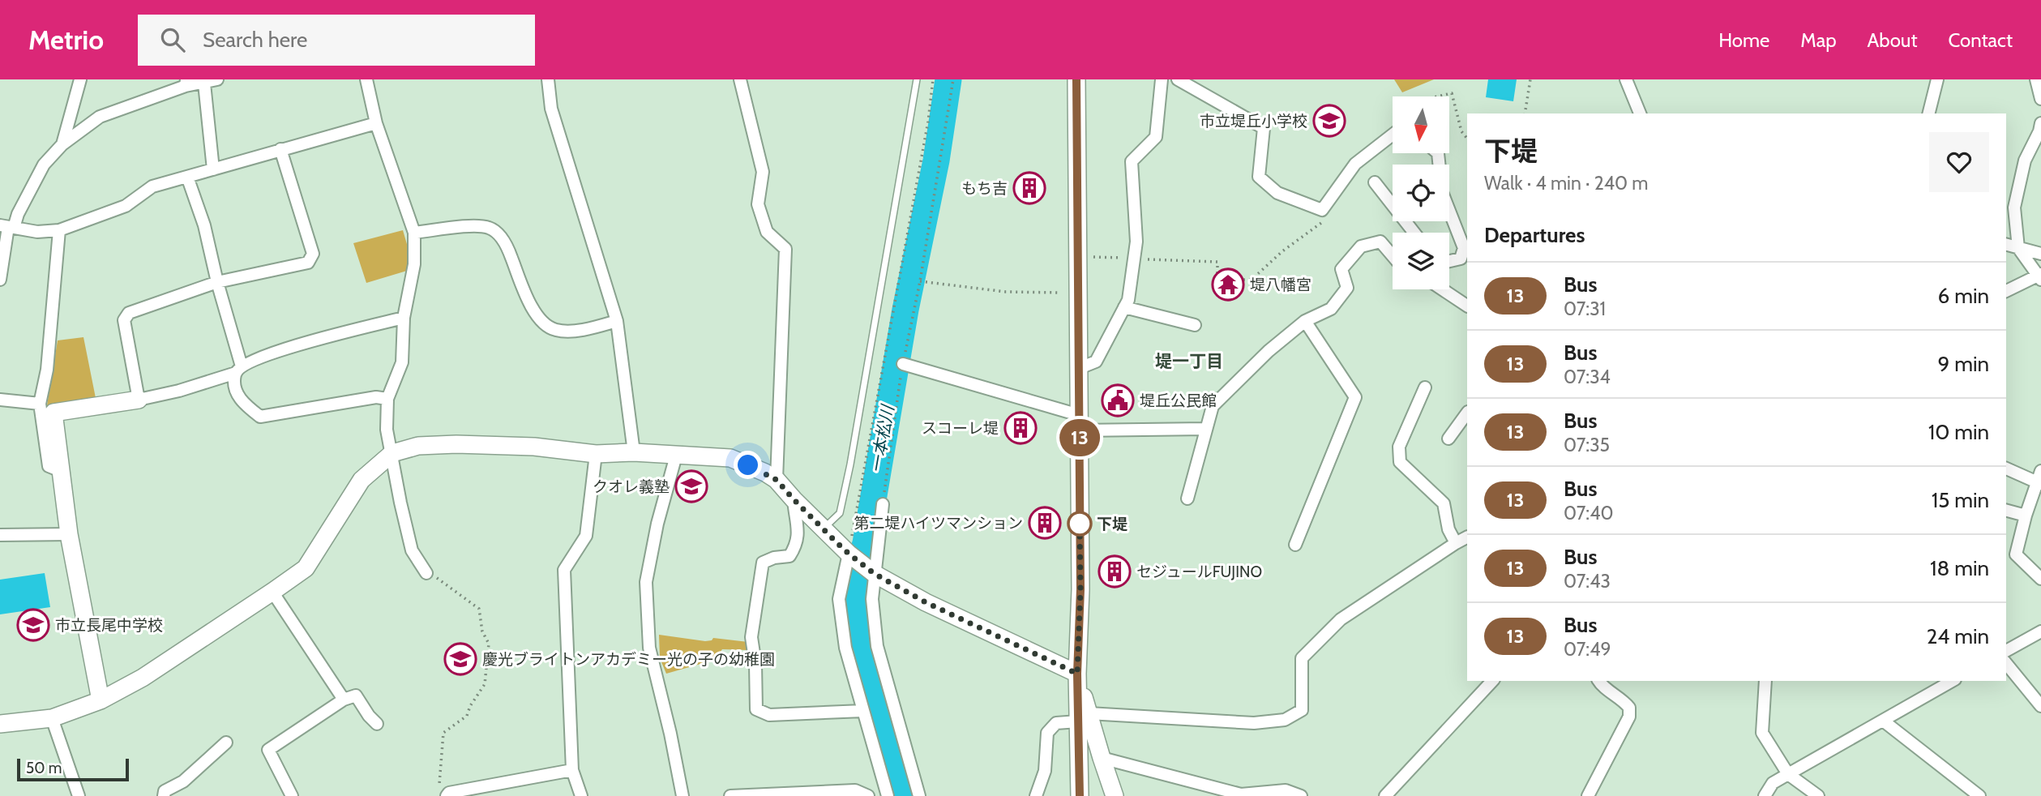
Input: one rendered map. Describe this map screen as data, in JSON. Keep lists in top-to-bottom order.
{
  "districts": ["堤一丁目"],
  "water": ["一本松川"],
  "places": {
    "school or university": [
      "市立堤丘小学校",
      "クオレ義塾",
      "市立長尾中学校",
      "慶光ブライトンアカデミー光の子の幼稚園"
    ],
    "building": [
      "もち吉",
      "スコーレ堤",
      "第二堤ハイツマンション",
      "セジュールFUJINO"
    ],
    "temple": ["堤八幡宮"],
    "public building": ["堤丘公民館"],
    "other": ["下堤"]
  },
  "lines": ["bus line 13"],
  "scale_bar": "50 m",
  "north": "bottom",
  "page": {
    "header": "Metrio",
    "search": "Search here",
    "nav": [
      "Home",
      "Map",
      "About",
      "Contact"
    ],
    "on_map": "13",
    "heading": [
      ["下堤", "Walk · 4 min · 240 m"],
      "Departures"
    ],
    "list": [
      {
        "mark": "13",
        "name": "Bus",
        "note": "07:31",
        "value": "6 min"
      },
      {
        "mark": "13",
        "name": "Bus",
        "note": "07:34",
        "value": "9 min"
      },
      {
        "mark": "13",
        "name": "Bus",
        "note": "07:35",
        "value": "10 min"
      },
      {
        "mark": "13",
        "name": "Bus",
        "note": "07:40",
        "value": "15 min"
      },
      {
        "mark": "13",
        "name": "Bus",
        "note": "07:43",
        "value": "18 min"
      },
      {
        "mark": "13",
        "name": "Bus",
        "note": "07:49",
        "value": "24 min"
      }
    ],
    "scale": "50 m"
  }
}
